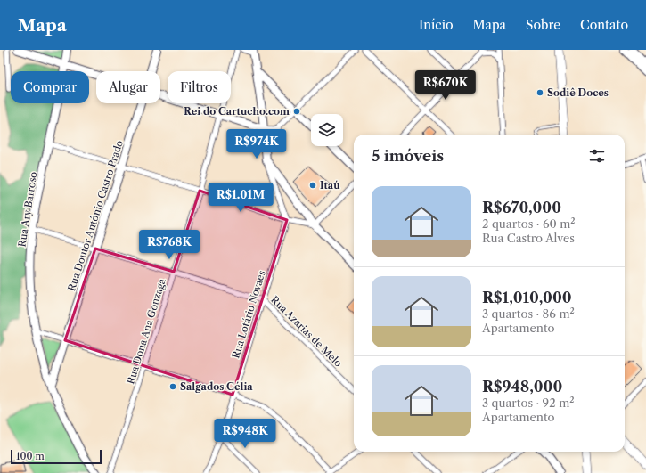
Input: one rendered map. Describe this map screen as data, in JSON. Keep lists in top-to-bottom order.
{
  "streets": {
    "main road": ["Rua Ary Barroso", "Rua Doutor Antônio Castro Prado"],
    "street": ["Rua Lotário Novaes", "Rua Dona Ana Gonzaga", "Rua Azarias de Melo"]
  },
  "crossings": [
    ["Rua Ary Barroso", "Rua Doutor Antônio Castro Prado"],
    ["Rua Ary Barroso", "Rua Azarias de Melo"],
    ["Rua Doutor Antônio Castro Prado", "Rua Azarias de Melo"],
    ["Rua Lotário Novaes", "Rua Azarias de Melo"],
    ["Rua Dona Ana Gonzaga", "Rua Azarias de Melo"]
  ],
  "places": [
    "Sodiê Doces",
    "Rei do Cartucho.com",
    "Itaú",
    "Salgados Célia"
  ],
  "scale_bar": "100 m",
  "page": {
    "header": "Mapa",
    "nav": [
      "Início",
      "Mapa",
      "Sobre",
      "Contato"
    ],
    "price": [
      "R$670K",
      "R$974K",
      "R$1.01M",
      "R$768K",
      "R$948K"
    ],
    "chip": ["Comprar", "Alugar", "Filtros"],
    "heading": "5 imóveis",
    "list": [
      {
        "name": "R$670,000",
        "note": "2 quartos · 60 m² · Rua Castro Alves"
      },
      {
        "name": "R$1,010,000",
        "note": "3 quartos · 86 m² · Apartamento"
      },
      {
        "name": "R$948,000",
        "note": "3 quartos · 92 m² · Apartamento"
      }
    ],
    "scale": "100 m"
  }
}
